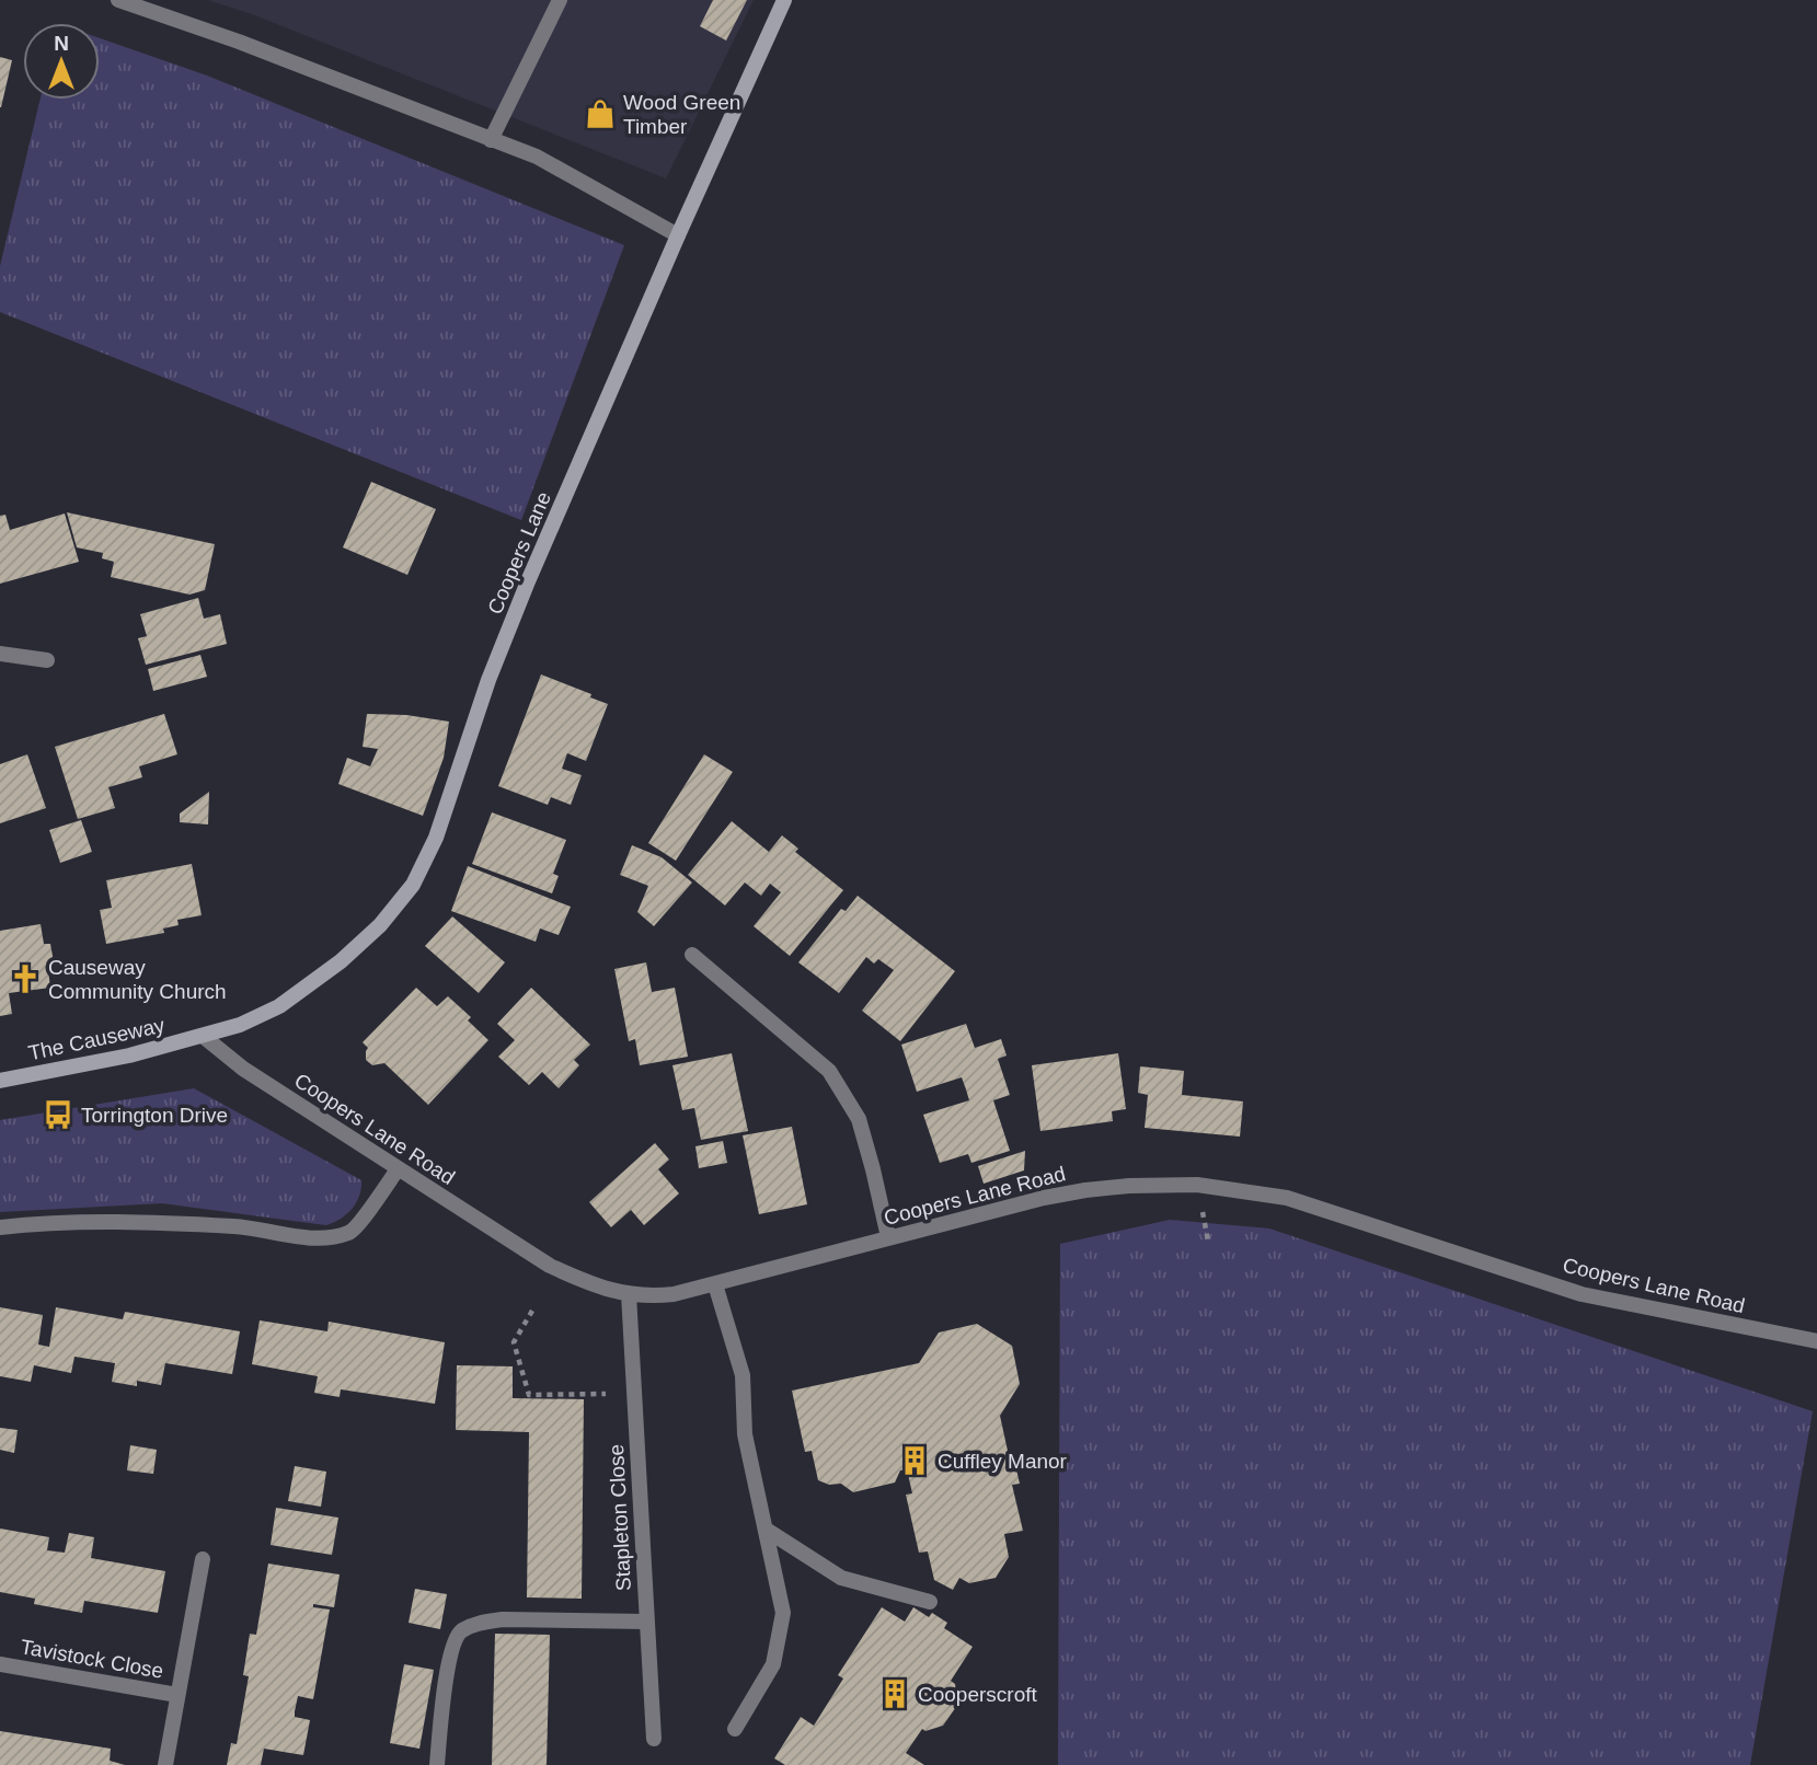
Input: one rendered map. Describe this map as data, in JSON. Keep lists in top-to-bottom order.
{
  "streets": {
    "main road": ["Coopers Lane", "The Causeway"],
    "street": ["Coopers Lane Road", "Stapleton Close", "Tavistock Close"]
  },
  "crossings": [
    ["Coopers Lane", "The Causeway"],
    ["Coopers Lane", "Coopers Lane Road"],
    ["The Causeway", "Coopers Lane Road"],
    ["Coopers Lane Road", "Stapleton Close"]
  ],
  "places": {
    "shop": ["Wood Green Timber"],
    "church": ["Causeway Community Church"],
    "bus stop": ["Torrington Drive"],
    "building": ["Cuffley Manor", "Cooperscroft"]
  },
  "north": "top"
}
